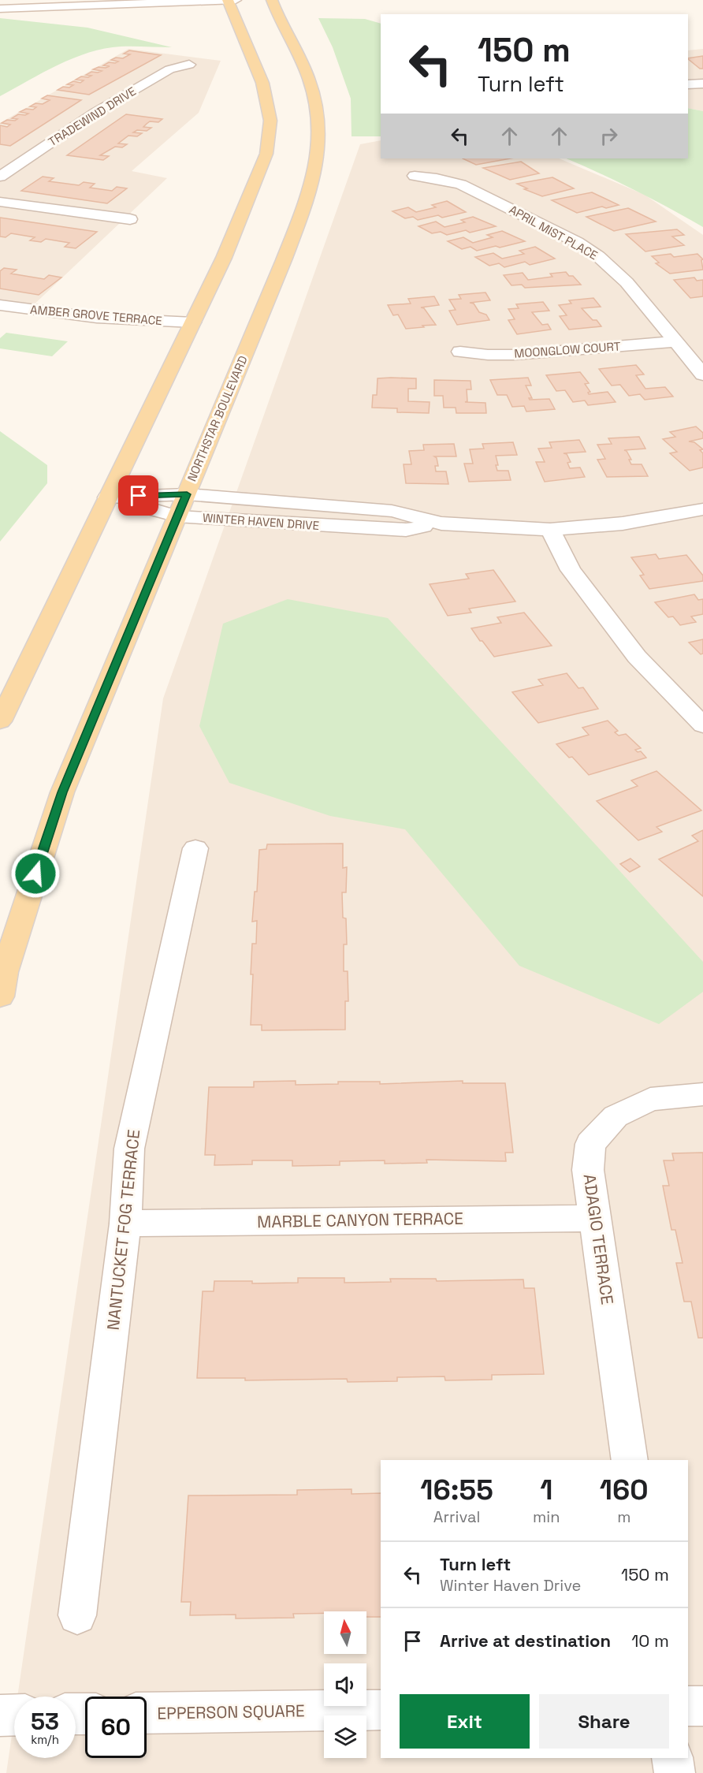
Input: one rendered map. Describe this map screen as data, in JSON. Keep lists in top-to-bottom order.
{
  "streets": {
    "main road": ["NORTHSTAR BOULEVARD"],
    "street": [
      "TRADEWIND DRIVE",
      "APRIL MIST PLACE",
      "AMBER GROVE TERRACE",
      "MOONGLOW COURT",
      "WINTER HAVEN DRIVE",
      "MARBLE CANYON TERRACE",
      "NANTUCKET FOG TERRACE",
      "ADAGIO TERRACE",
      "EPPERSON SQUARE"
    ]
  },
  "crossings": [
    ["APRIL MIST PLACE", "MOONGLOW COURT"],
    ["NORTHSTAR BOULEVARD", "WINTER HAVEN DRIVE"],
    ["MARBLE CANYON TERRACE", "NANTUCKET FOG TERRACE"],
    ["MARBLE CANYON TERRACE", "ADAGIO TERRACE"]
  ],
  "north": "top",
  "page": {
    "turn": ["150 m", "Turn left"],
    "eta": [
      "16:55",
      "Arrival",
      "1",
      "min",
      "160",
      "m"
    ],
    "list": [
      {
        "name": "Turn left",
        "note": "Winter Haven Drive",
        "value": "150 m"
      },
      {
        "name": "Arrive at destination",
        "value": "10 m"
      }
    ],
    "buttons": ["Exit", "Share"],
    "speed": "53 km/h",
    "limit": "60"
  }
}
